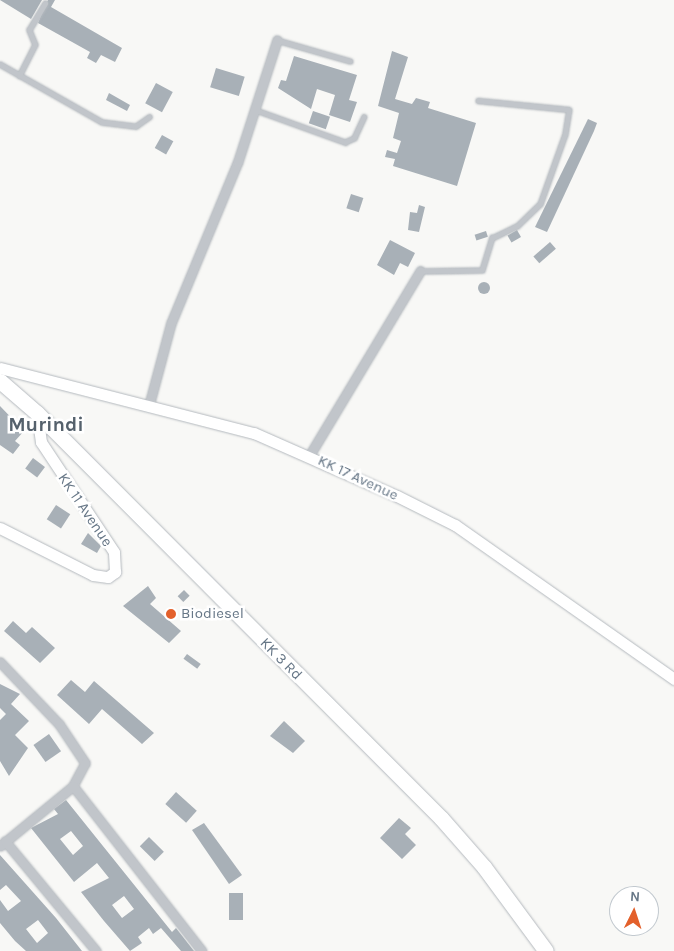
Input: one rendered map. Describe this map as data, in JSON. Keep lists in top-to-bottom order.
{
  "streets": {
    "highway": ["KK 3 Rd"],
    "street": ["KK 17 Avenue", "KK 11 Avenue"]
  },
  "crossings": [
    ["KK 11 Avenue", "KK 3 Rd"]
  ],
  "districts": ["Murindi"],
  "places": ["Biodiesel"],
  "north": "top"
}
